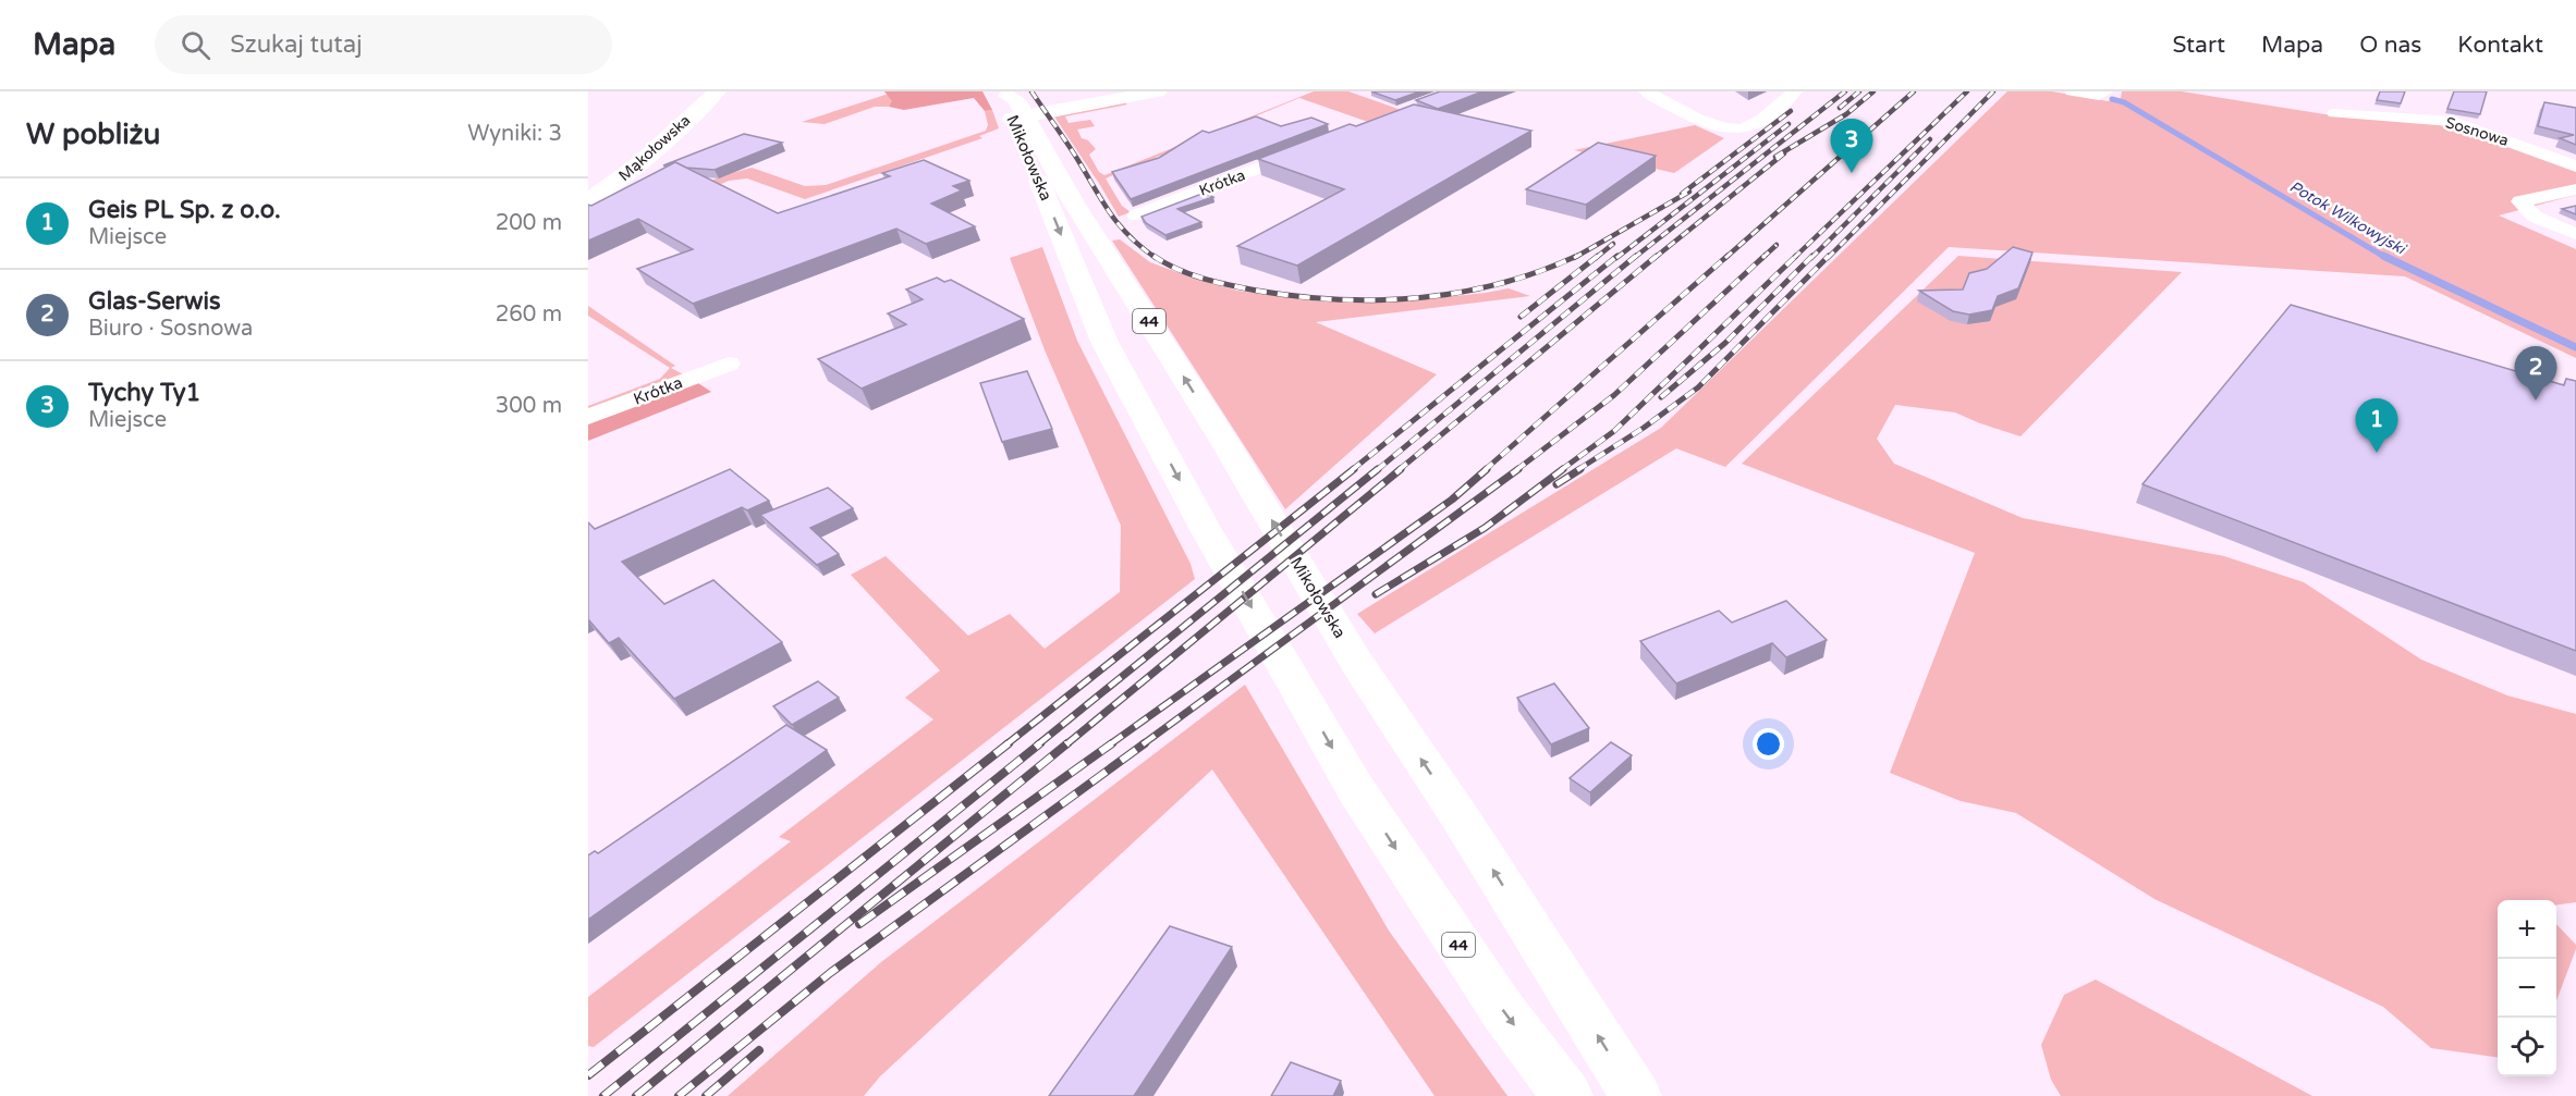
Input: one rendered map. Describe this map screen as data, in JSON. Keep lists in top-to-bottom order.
{
  "streets": {
    "main road": ["Mąkołowska", "Mikołowska", "44"],
    "street": ["Sosnowa", "Krótka"]
  },
  "water": ["Potok Wilkowyjski"],
  "page": {
    "header": "Mapa",
    "search": "Szukaj tutaj",
    "nav": [
      "Start",
      "Mapa",
      "O nas",
      "Kontakt"
    ],
    "heading": ["W pobliżu", "Wyniki: 3"],
    "pins": ["3", "2", "1"],
    "list": [
      {
        "mark": "1",
        "name": "Geis PL Sp. z o.o.",
        "note": "Miejsce",
        "value": "200 m"
      },
      {
        "mark": "2",
        "name": "Glas-Serwis",
        "note": "Biuro · Sosnowa",
        "value": "260 m"
      },
      {
        "mark": "3",
        "name": "Tychy Ty1",
        "note": "Miejsce",
        "value": "300 m"
      }
    ],
    "map_buttons": ["+", "−"]
  }
}
